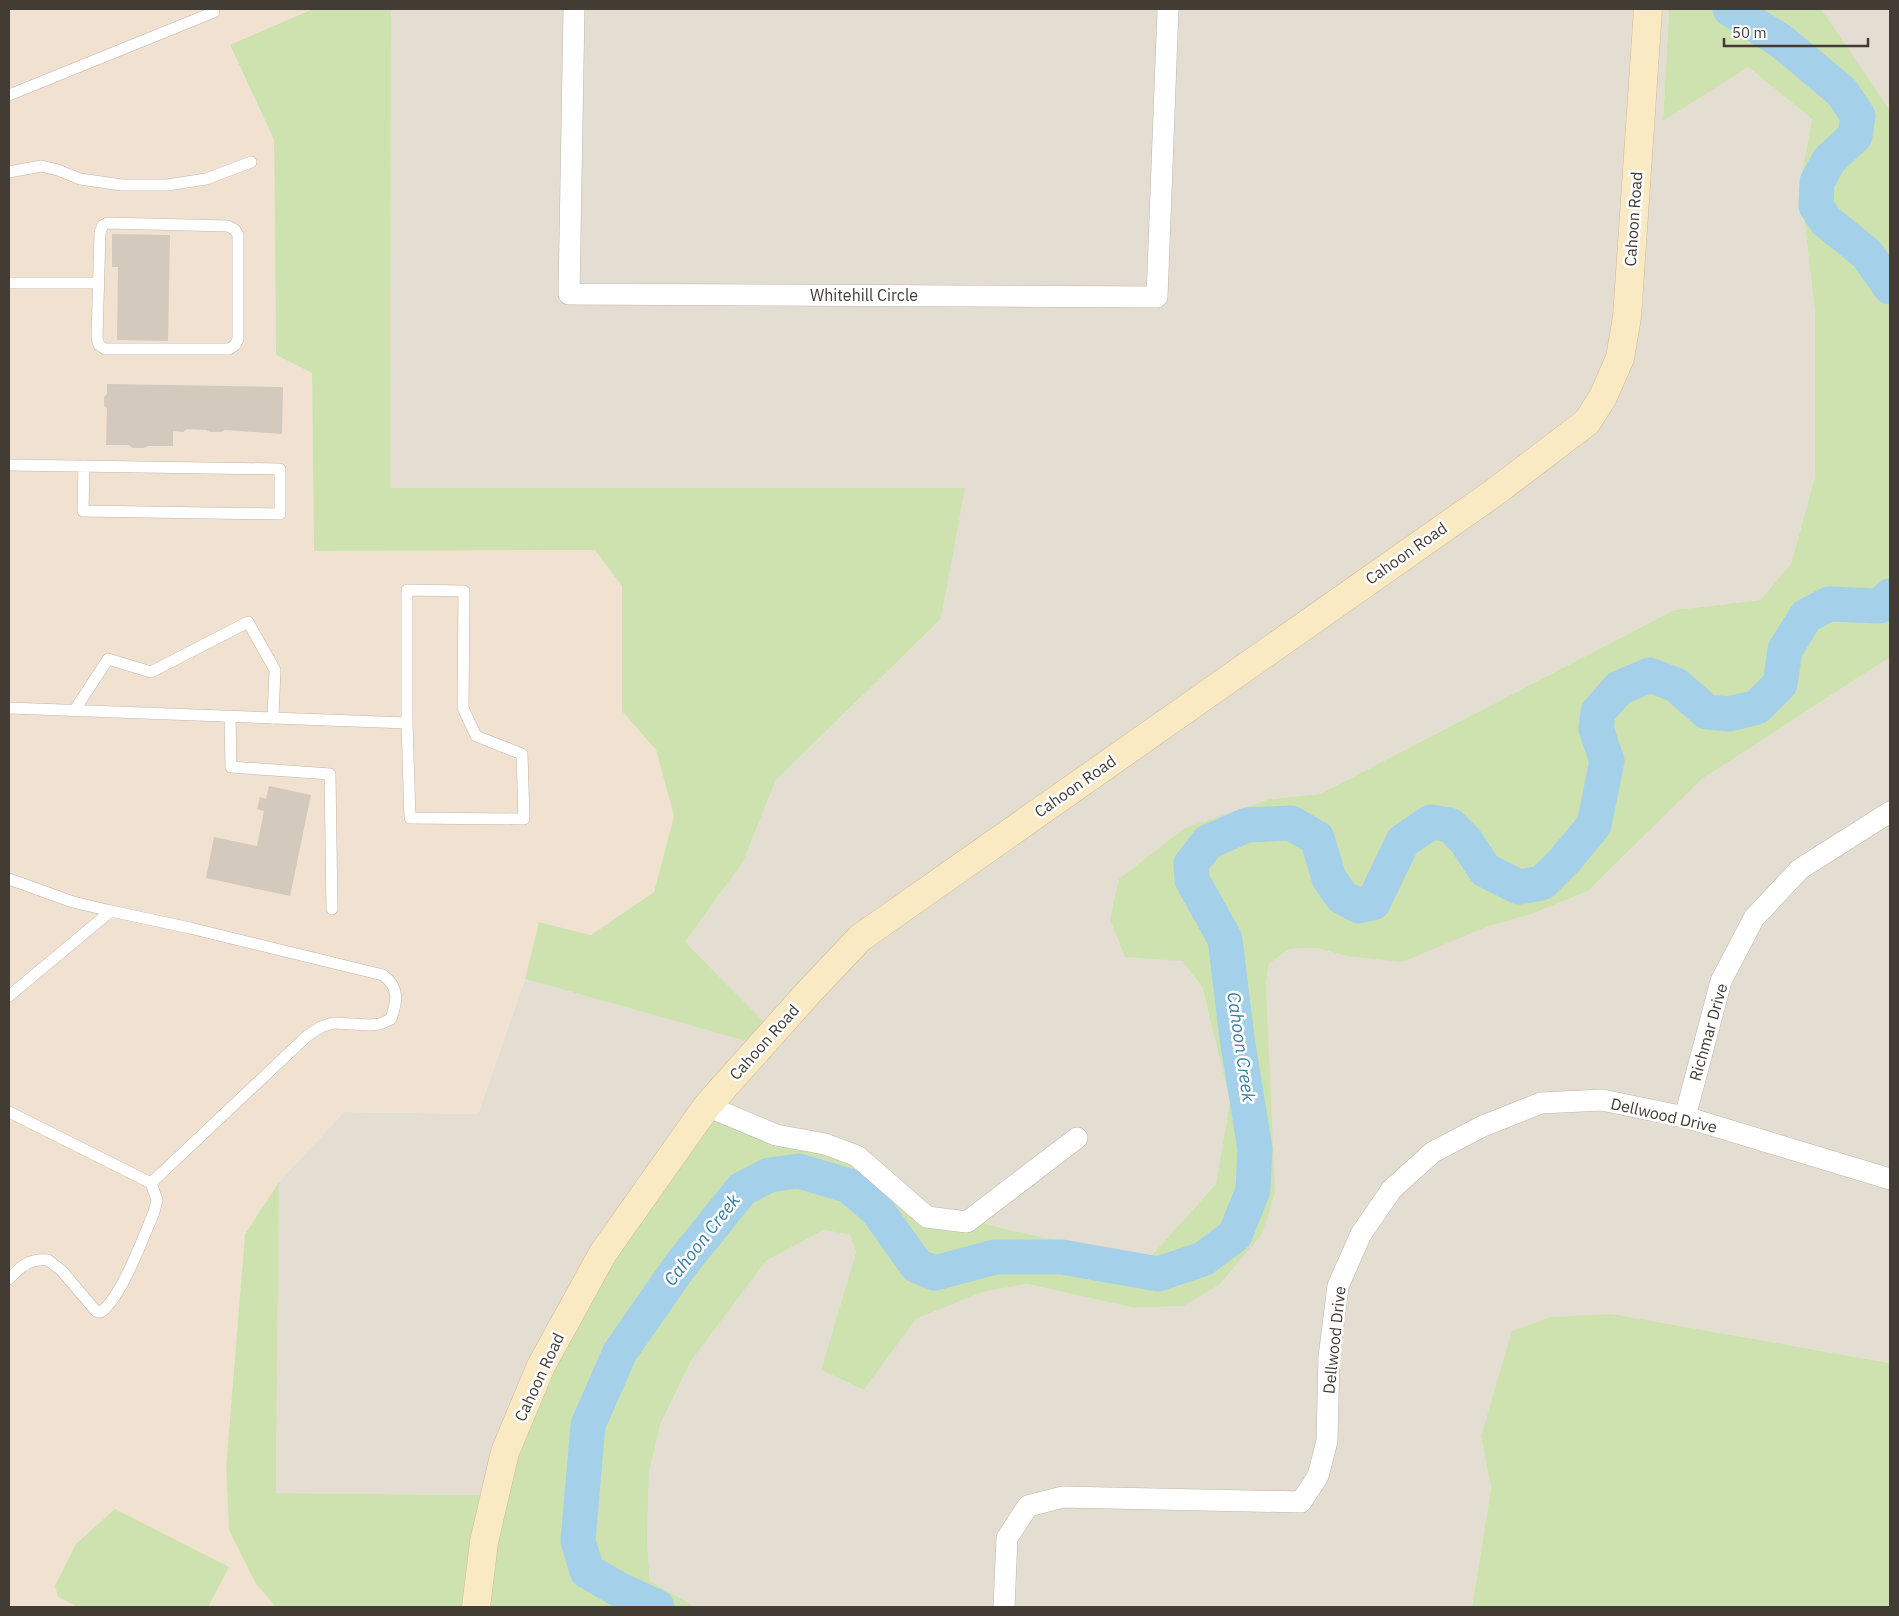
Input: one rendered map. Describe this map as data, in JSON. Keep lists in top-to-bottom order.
{
  "streets": {
    "street": [
      "Cahoon Road",
      "Whitehill Circle",
      "Richmar Drive",
      "Dellwood Drive"
    ]
  },
  "crossings": [
    ["Richmar Drive", "Dellwood Drive"]
  ],
  "water": ["Cahoon Creek"],
  "scale_bar": "50 m"
}
